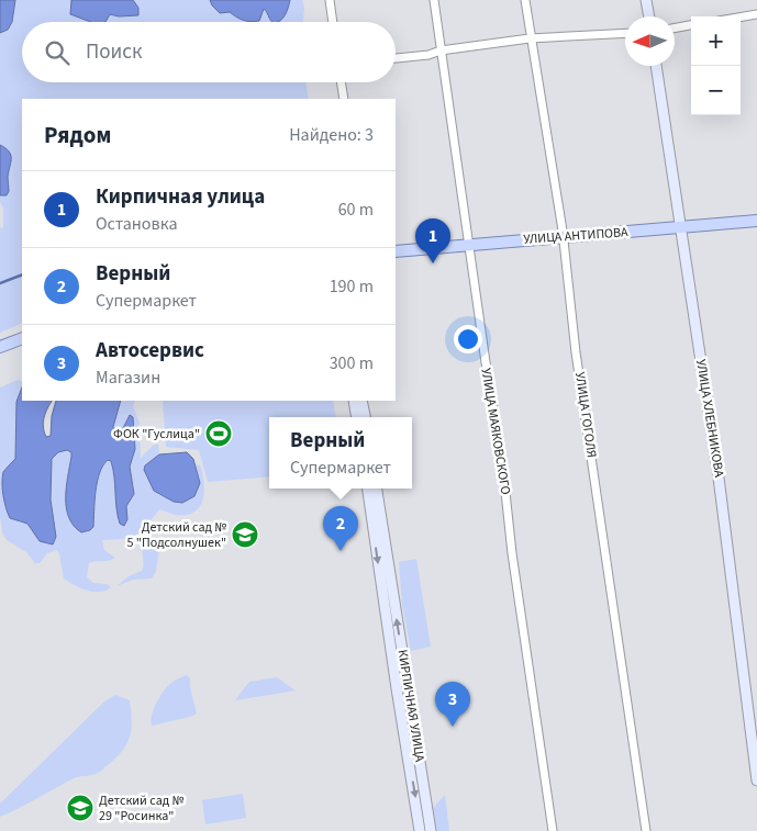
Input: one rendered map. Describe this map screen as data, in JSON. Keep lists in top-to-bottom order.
{
  "streets": {
    "main road": ["УЛИЦА АНТИПОВА"],
    "street": [
      "УЛИЦА ГОГОЛЯ",
      "УЛИЦА ХЛЕБНИКОВА",
      "УЛИЦА МАЯКОВСКОГО",
      "КИРПИЧНАЯ УЛИЦА"
    ]
  },
  "crossings": [
    ["УЛИЦА АНТИПОВА", "УЛИЦА ГОГОЛЯ"],
    ["УЛИЦА АНТИПОВА", "УЛИЦА ХЛЕБНИКОВА"],
    ["УЛИЦА АНТИПОВА", "УЛИЦА МАЯКОВСКОГО"]
  ],
  "places": {
    "sports": ["ФОК \"Гуслица\""],
    "school or university": ["Детский сад № 5 \"Подсолнушек\"", "Детский сад № 29 \"Росинка\""]
  },
  "north": "left",
  "page": {
    "map_buttons": ["+", "−"],
    "search": "Поиск",
    "heading": ["Рядом", "Найдено: 3"],
    "list": [
      {
        "mark": "1",
        "name": "Кирпичная улица",
        "note": "Остановка",
        "value": "60 m"
      },
      {
        "mark": "2",
        "name": "Верный",
        "note": "Супермаркет",
        "value": "190 m"
      },
      {
        "mark": "3",
        "name": "Автосервис",
        "note": "Магазин",
        "value": "300 m"
      }
    ],
    "pins": ["1", "2", "3"],
    "popup": ["Верный", "Супермаркет"]
  }
}
